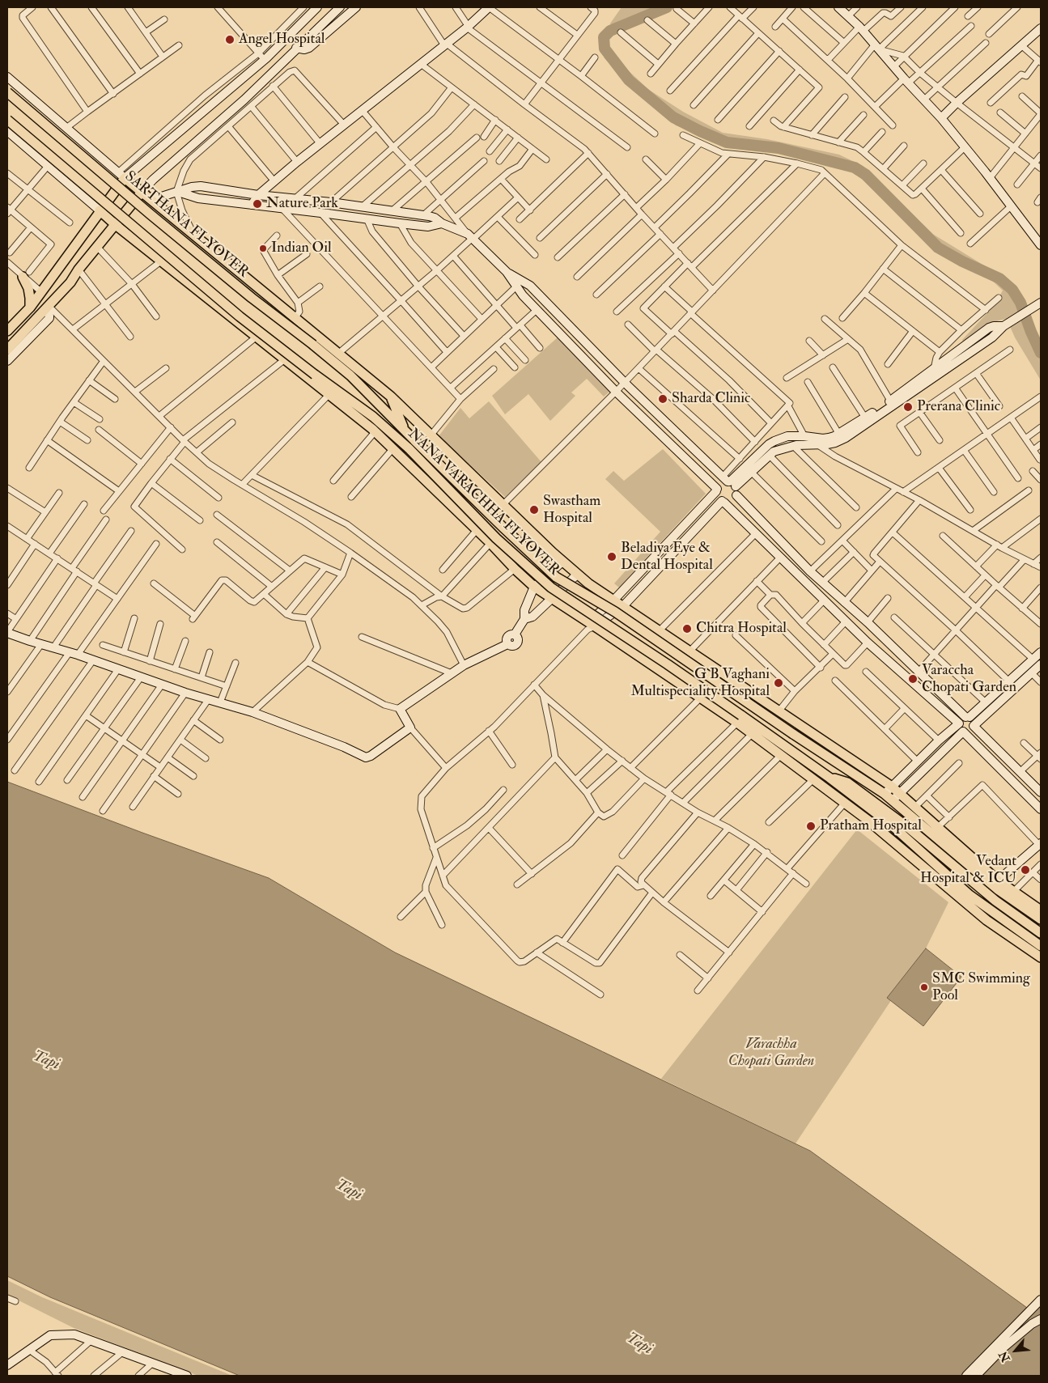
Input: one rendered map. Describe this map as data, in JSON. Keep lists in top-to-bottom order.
{
  "streets": {
    "main road": ["SARTHANA FLYOVER", "NANA VARACHHA FLYOVER"]
  },
  "crossings": [
    ["SARTHANA FLYOVER", "NANA VARACHHA FLYOVER"]
  ],
  "water": ["Tapi"],
  "parks": ["Varachha Chopati Garden"],
  "places": [
    "Angel Hospital",
    "Nature Park",
    "Indian Oil",
    "Sharda Clinic",
    "Prerana Clinic",
    "Swastham Hospital",
    "Beladiya Eye & Dental Hospital",
    "Chitra Hospital",
    "Varaccha Chopati Garden",
    "G B Vaghani Multispeciality Hospital",
    "Pratham Hospital",
    "Vedant Hospital & ICU",
    "SMC Swimming Pool"
  ],
  "north": "bottom left"
}
